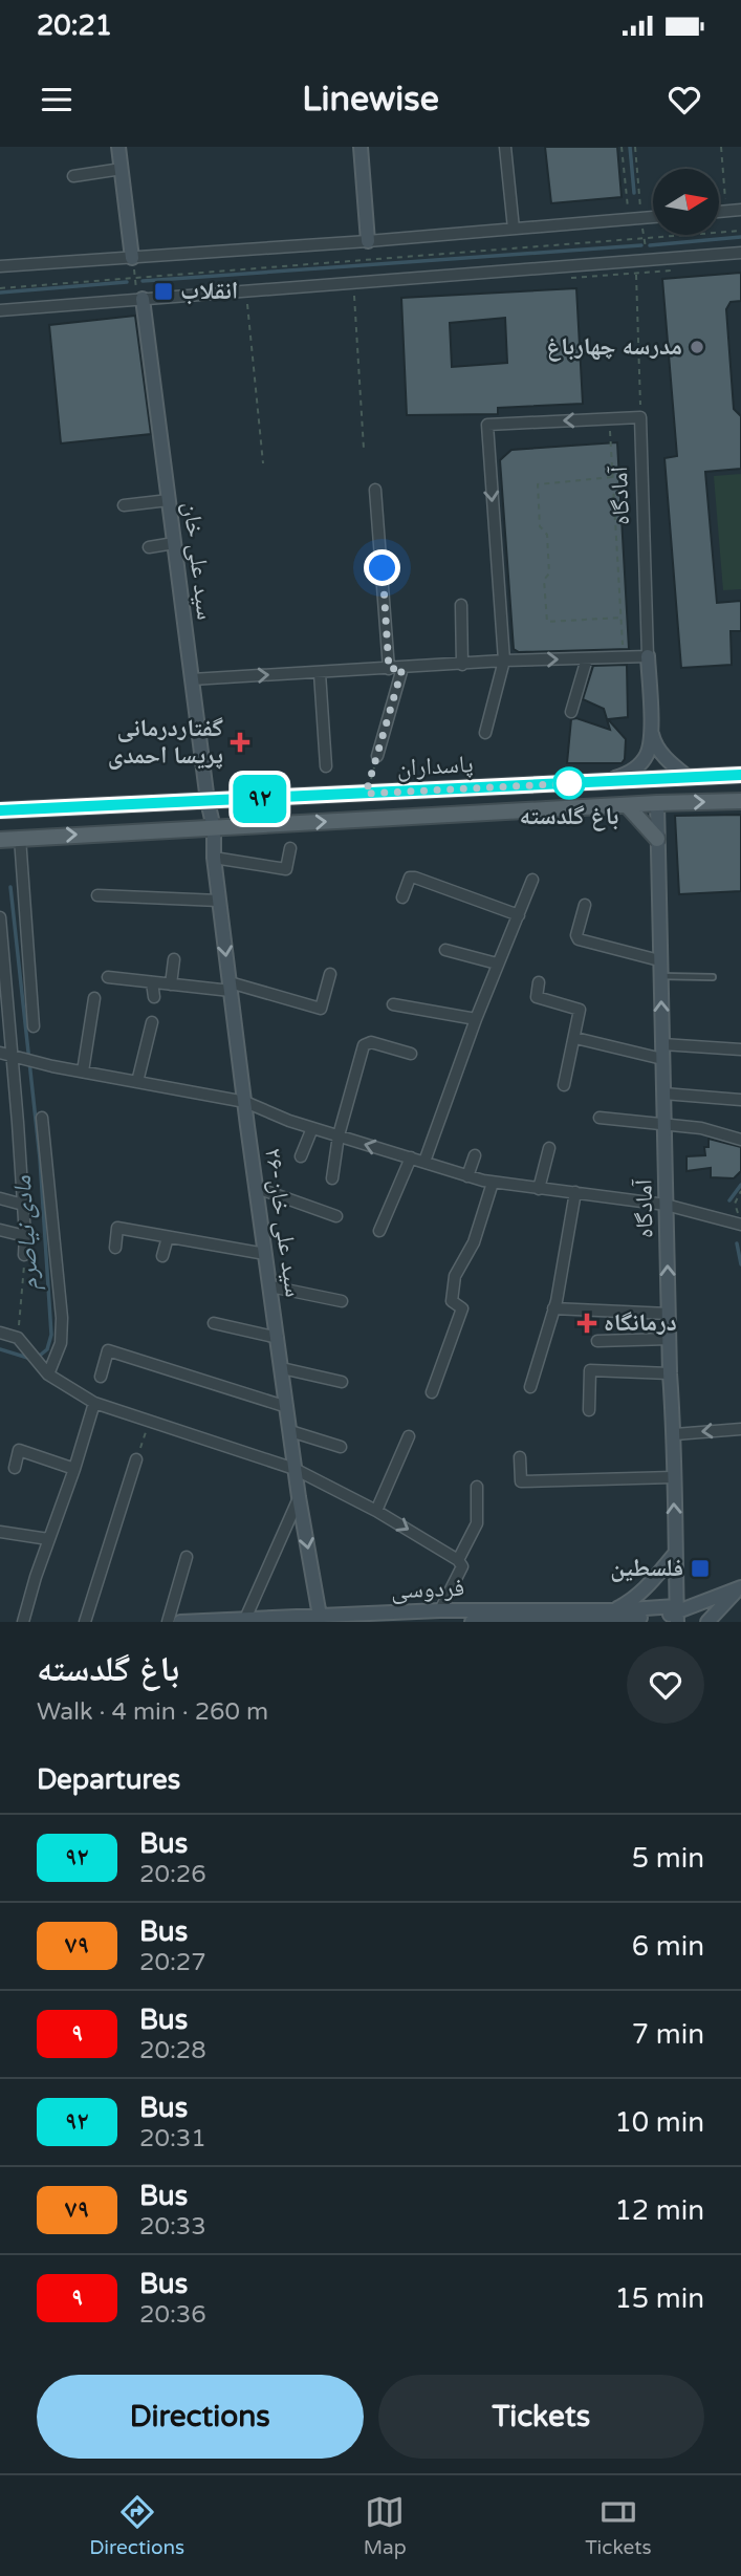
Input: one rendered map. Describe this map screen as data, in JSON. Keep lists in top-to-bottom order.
{
  "streets": {
    "main road": [
      "آمادگاه",
      "سید علی خان",
      "پاسداران",
      "۲۶-سید علی خان",
      "فردوسی"
    ]
  },
  "crossings": [
    ["آمادگاه", "پاسداران"],
    ["آمادگاه", "فردوسی"],
    ["سید علی خان", "پاسداران"],
    ["سید علی خان", "۲۶-سید علی خان"],
    ["پاسداران", "۲۶-سید علی خان"],
    ["۲۶-سید علی خان", "فردوسی"]
  ],
  "water": ["مادی نیاصرم"],
  "places": {
    "transit": ["انقلاب", "فلسطین"],
    "other": ["مدرسه چهارباغ", "باغ گلدسته"],
    "health": ["گفتاردرمانی پریسا احمدی", "درمانگاه"]
  },
  "lines": ["bus line ۹۲"],
  "north": "right",
  "page": {
    "status": "20:21",
    "header": "Linewise",
    "on_map": "۹۲",
    "heading": [
      ["باغ گلدسته", "Walk · 4 min · 260 m"],
      "Departures"
    ],
    "list": [
      {
        "mark": "۹۲",
        "name": "Bus",
        "note": "20:26",
        "value": "5 min"
      },
      {
        "mark": "۷۹",
        "name": "Bus",
        "note": "20:27",
        "value": "6 min"
      },
      {
        "mark": "۹",
        "name": "Bus",
        "note": "20:28",
        "value": "7 min"
      },
      {
        "mark": "۹۲",
        "name": "Bus",
        "note": "20:31",
        "value": "10 min"
      },
      {
        "mark": "۷۹",
        "name": "Bus",
        "note": "20:33",
        "value": "12 min"
      },
      {
        "mark": "۹",
        "name": "Bus",
        "note": "20:36",
        "value": "15 min"
      }
    ],
    "buttons": ["Directions", "Tickets"],
    "tabs": ["Directions", "Map", "Tickets"]
  }
}
